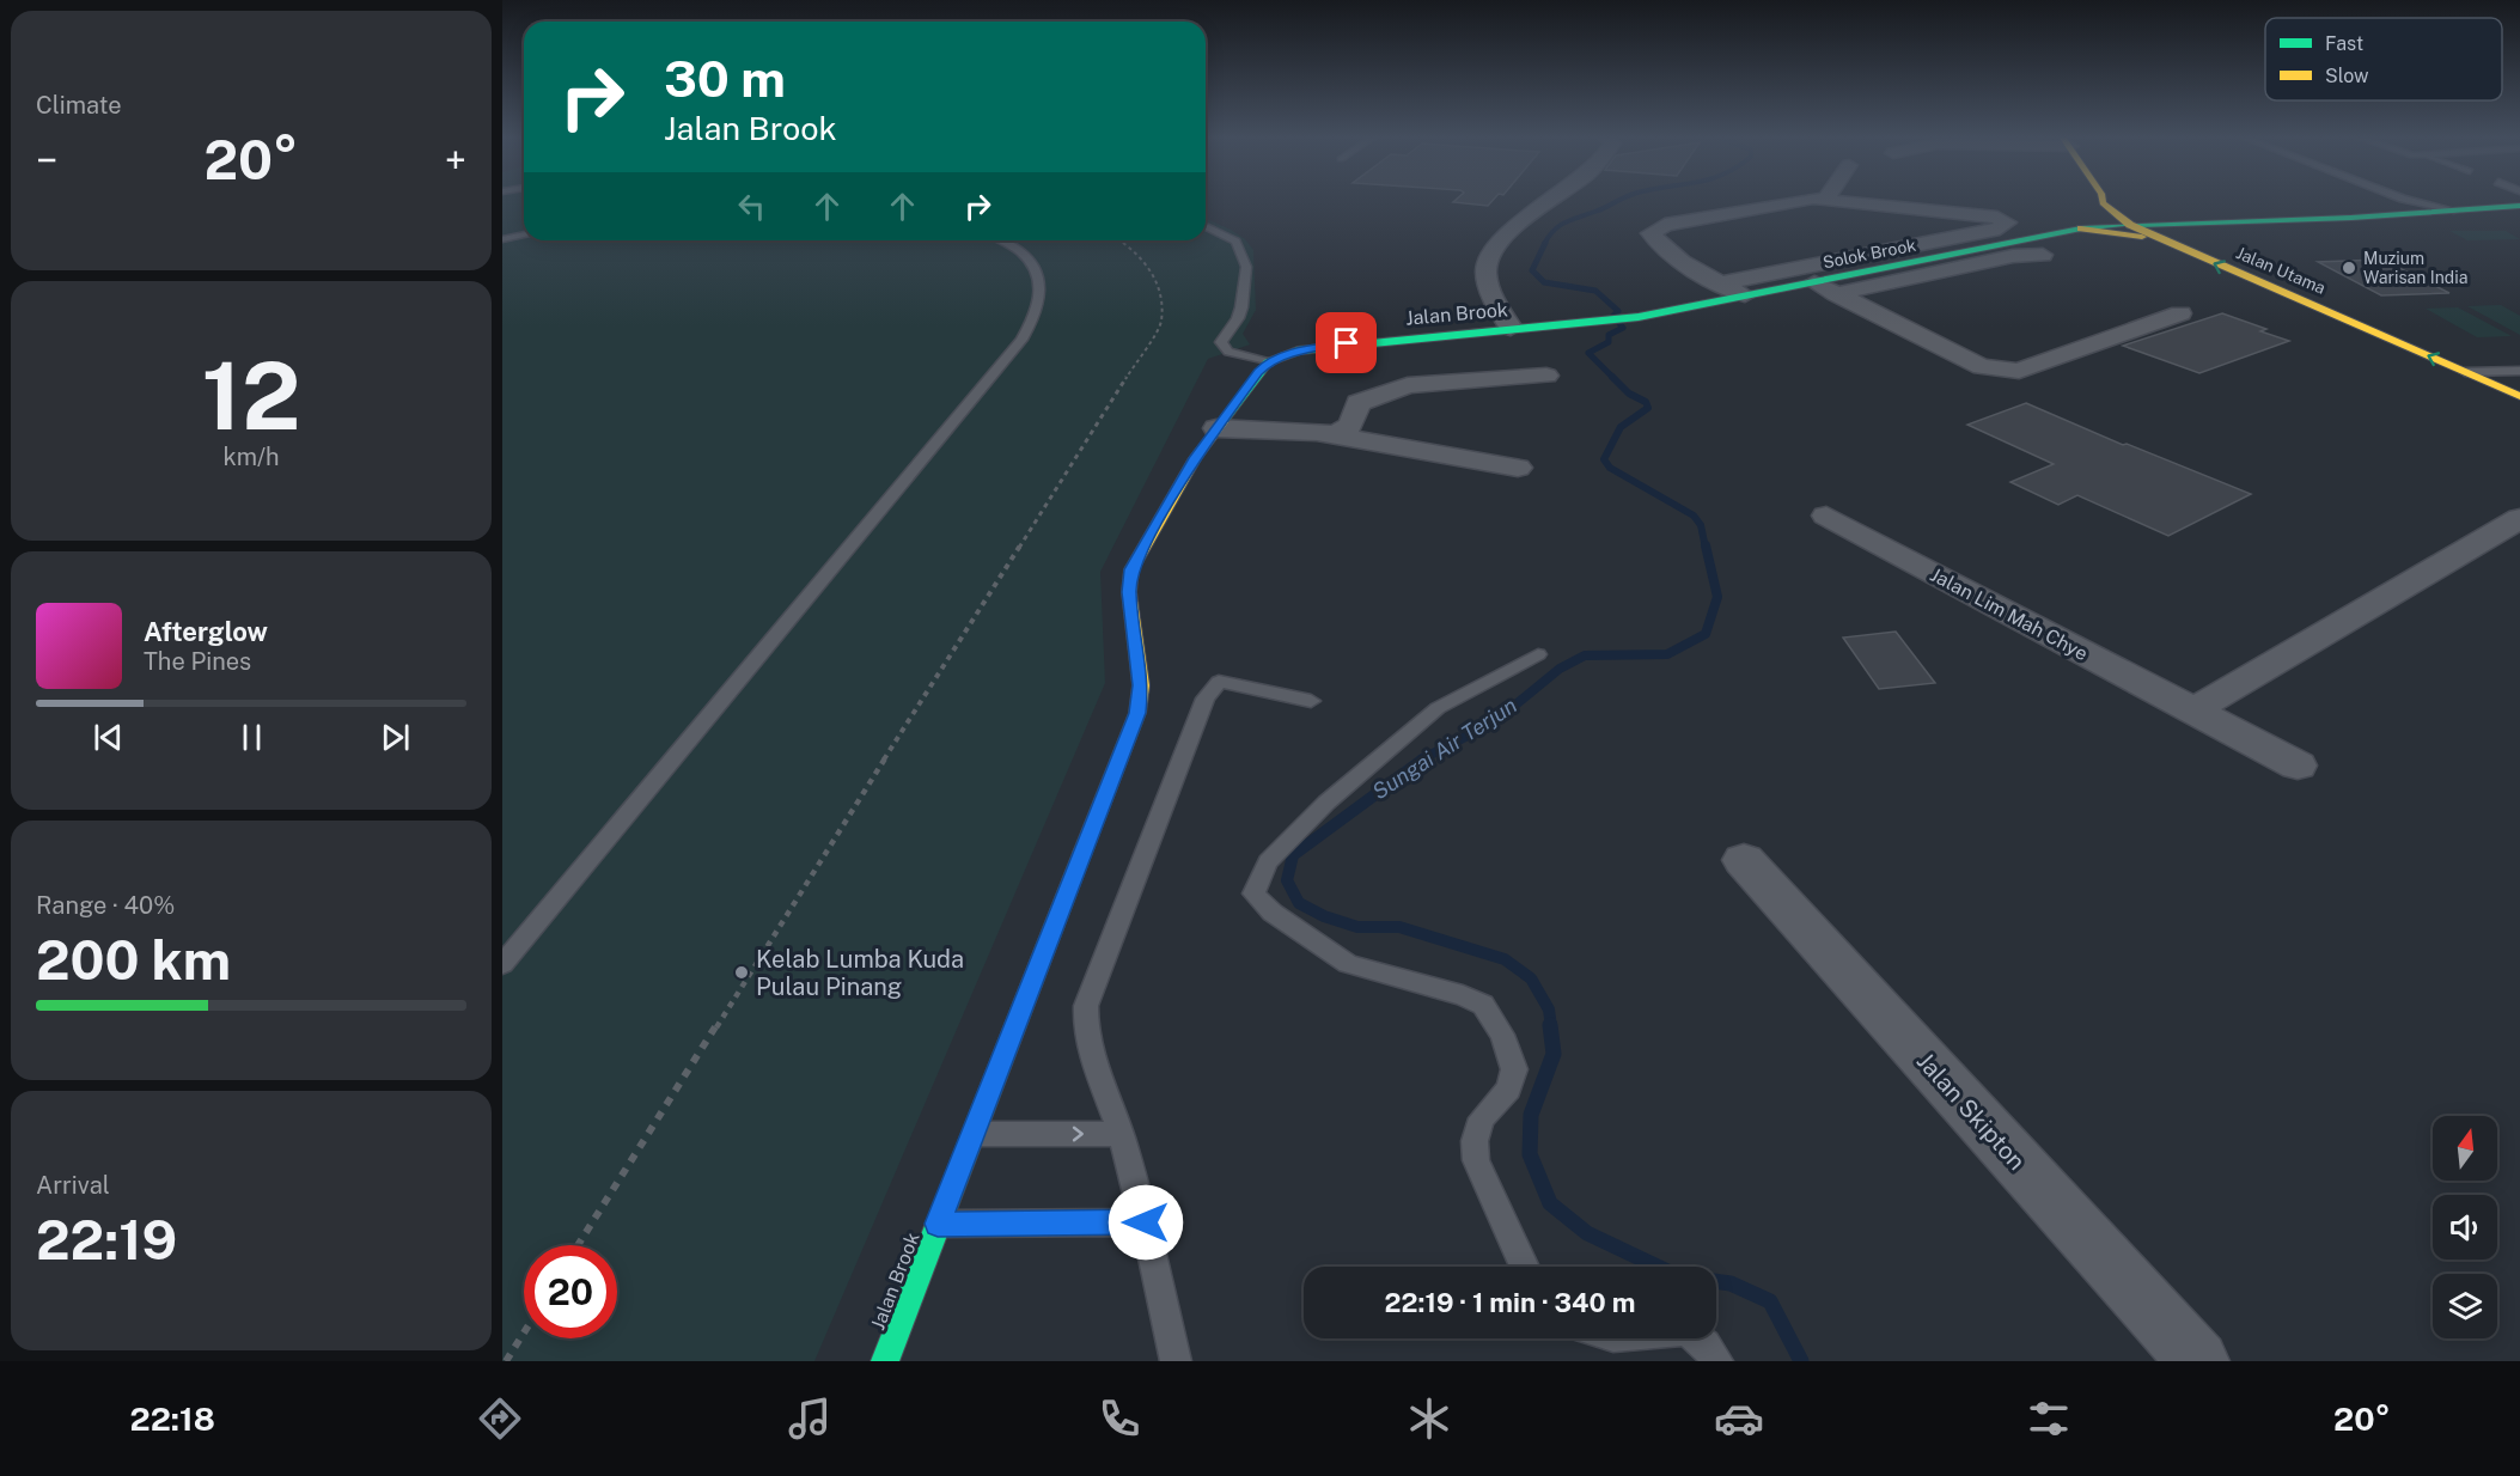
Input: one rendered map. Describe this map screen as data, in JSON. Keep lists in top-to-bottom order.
{
  "streets": {
    "street": [
      "Solok Brook",
      "Jalan Utama",
      "Jalan Brook",
      "Jalan Lim Mah Chye",
      "Jalan Skipton"
    ]
  },
  "crossings": [
    ["Solok Brook", "Jalan Brook"],
    ["Jalan Utama", "Jalan Brook"]
  ],
  "one_way": ["Jalan Utama"],
  "water": ["Sungai Air Terjun"],
  "places": ["Muzium Warisan India", "Kelab Lumba Kuda Pulau Pinang"],
  "legend": ["Fast", "Slow"],
  "north": "top",
  "page": {
    "tile": [
      "Climate",
      ["12", "km/h"],
      ["Range · 40%", "200 km"],
      ["Arrival", "22:19"]
    ],
    "turn": ["30 m", "Jalan Brook"],
    "heat": ["−", "20°", "+"],
    "song": ["Afterglow", "The Pines"],
    "limit": "20",
    "trip": "22:19 · 1 min · 340 m",
    "tabs": ["22:18", "20°"]
  }
}
